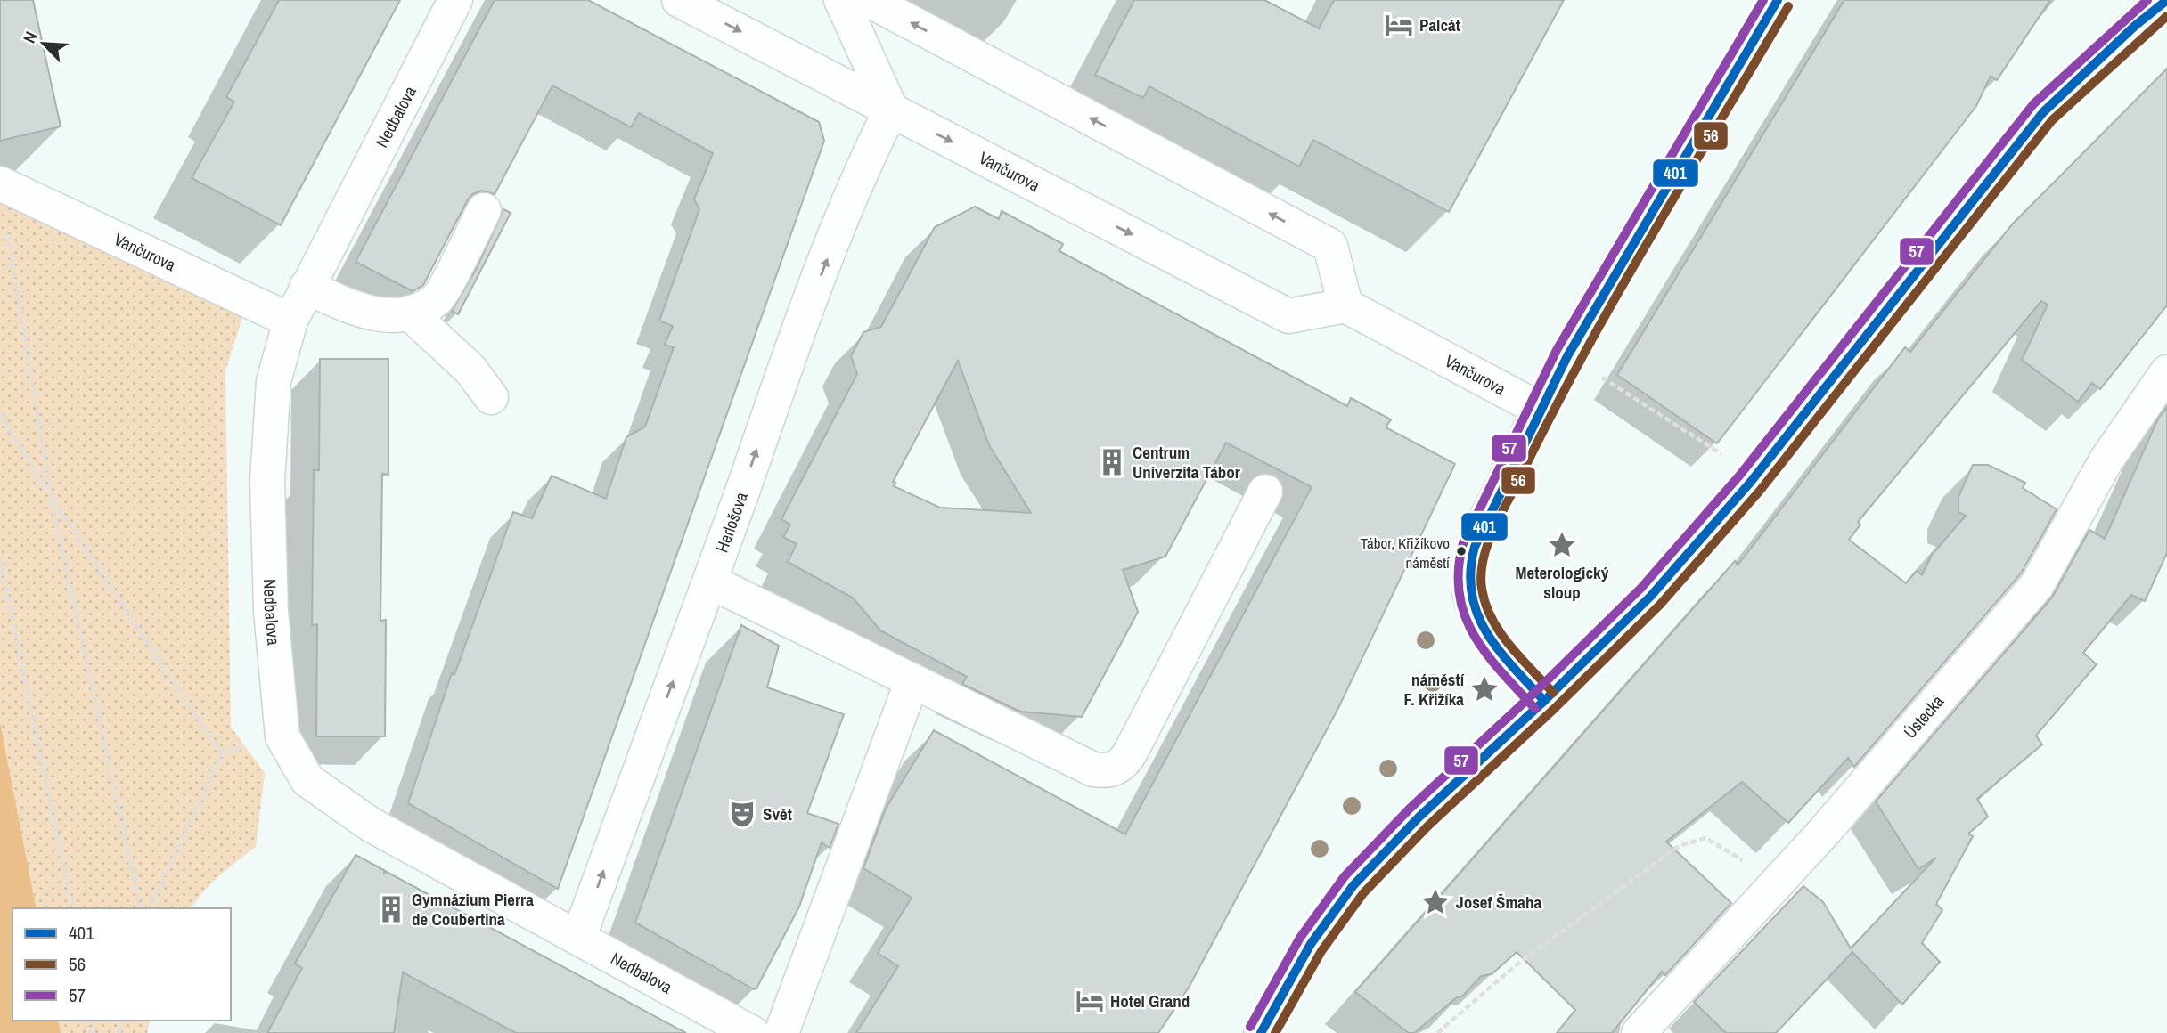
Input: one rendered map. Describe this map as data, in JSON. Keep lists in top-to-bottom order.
{
  "streets": {
    "street": [
      "Nedbalova",
      "Vančurova",
      "Herlošova",
      "Ústecká"
    ]
  },
  "crossings": [
    ["Nedbalova", "Vančurova"],
    ["Nedbalova", "Herlošova"],
    ["Vančurova", "Herlošova"]
  ],
  "places": {
    "hotel": ["Palcát", "Hotel Grand"],
    "building": ["Centrum Univerzita Tábor", "Gymnázium Pierra de Coubertina"],
    "place": ["Meterologický sloup", "náměstí F. Křižíka", "Josef Šmaha"],
    "other": ["Tábor, Křižíkovo náměstí"],
    "theatre": ["Svět"]
  },
  "lines": ["transit line 401", "transit line 57", "transit line 56"],
  "legend": ["401", "56", "57"],
  "north": "top left"
}
